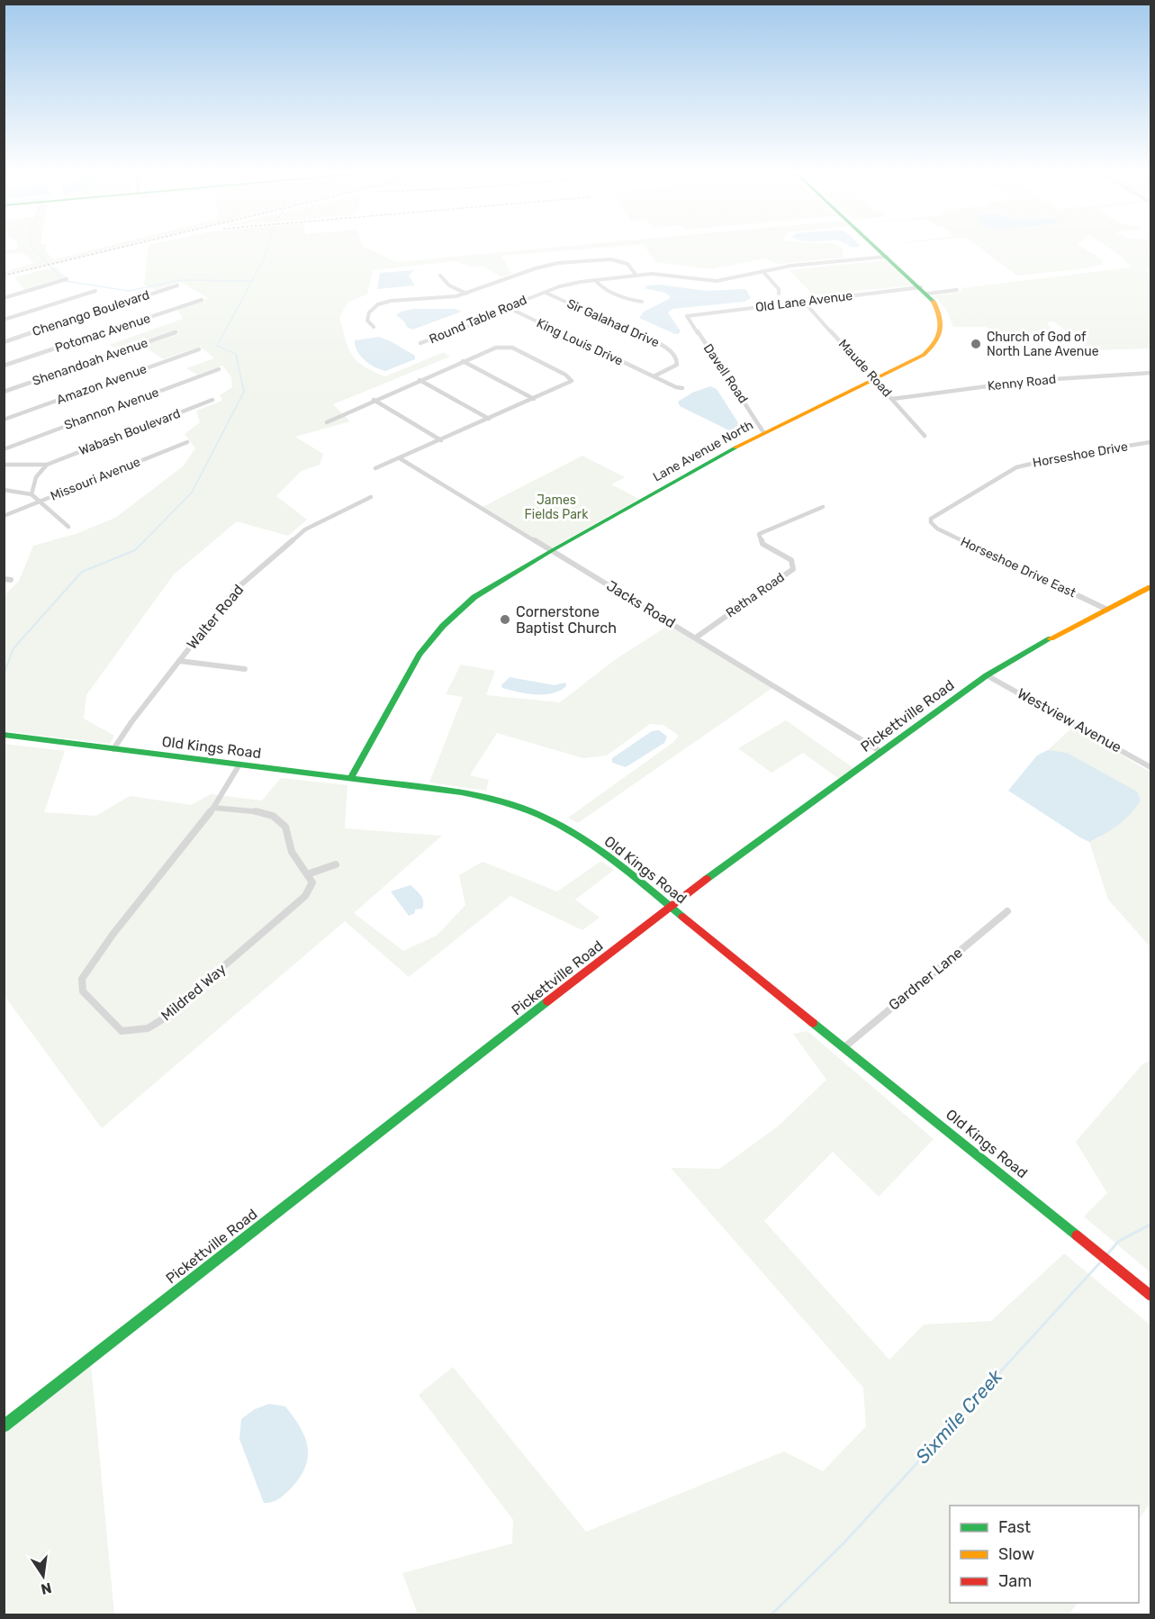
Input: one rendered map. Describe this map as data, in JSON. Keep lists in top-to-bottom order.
{
  "streets": {
    "main road": ["Lane Avenue North", "Pickettville Road", "Old Kings Road"],
    "street": [
      "Old Lane Avenue",
      "Chenango Boulevard",
      "Round Table Road",
      "Sir Galahad Drive",
      "Potomac Avenue",
      "King Louis Drive",
      "Shenandoah Avenue",
      "Maude Road",
      "Davell Road",
      "Kenny Road",
      "Amazon Avenue",
      "Shannon Avenue",
      "Wabash Boulevard",
      "Horseshoe Drive",
      "Missouri Avenue",
      "Horseshoe Drive East",
      "Retha Road",
      "Jacks Road",
      "Walter Road",
      "Westview Avenue",
      "Gardner Lane",
      "Mildred Way"
    ]
  },
  "crossings": [
    ["Old Lane Avenue", "Maude Road"],
    ["Old Lane Avenue", "Davell Road"],
    ["Old Lane Avenue", "Lane Avenue North"],
    ["Round Table Road", "Sir Galahad Drive"],
    ["Round Table Road", "King Louis Drive"],
    ["Round Table Road", "Lane Avenue North"],
    ["Sir Galahad Drive", "King Louis Drive"],
    ["Maude Road", "Kenny Road"],
    ["Maude Road", "Lane Avenue North"],
    ["Davell Road", "Lane Avenue North"],
    ["Lane Avenue North", "Jacks Road"],
    ["Lane Avenue North", "Old Kings Road"],
    ["Horseshoe Drive", "Horseshoe Drive East"],
    ["Horseshoe Drive East", "Pickettville Road"],
    ["Retha Road", "Jacks Road"],
    ["Jacks Road", "Pickettville Road"],
    ["Walter Road", "Old Kings Road"],
    ["Pickettville Road", "Westview Avenue"],
    ["Pickettville Road", "Old Kings Road"],
    ["Old Kings Road", "Gardner Lane"],
    ["Old Kings Road", "Mildred Way"]
  ],
  "water": ["Sixmile Creek"],
  "parks": ["James Fields Park"],
  "places": ["Church of God of North Lane Avenue", "Cornerstone Baptist Church"],
  "legend": ["Fast", "Slow", "Jam"],
  "north": "bottom"
}
